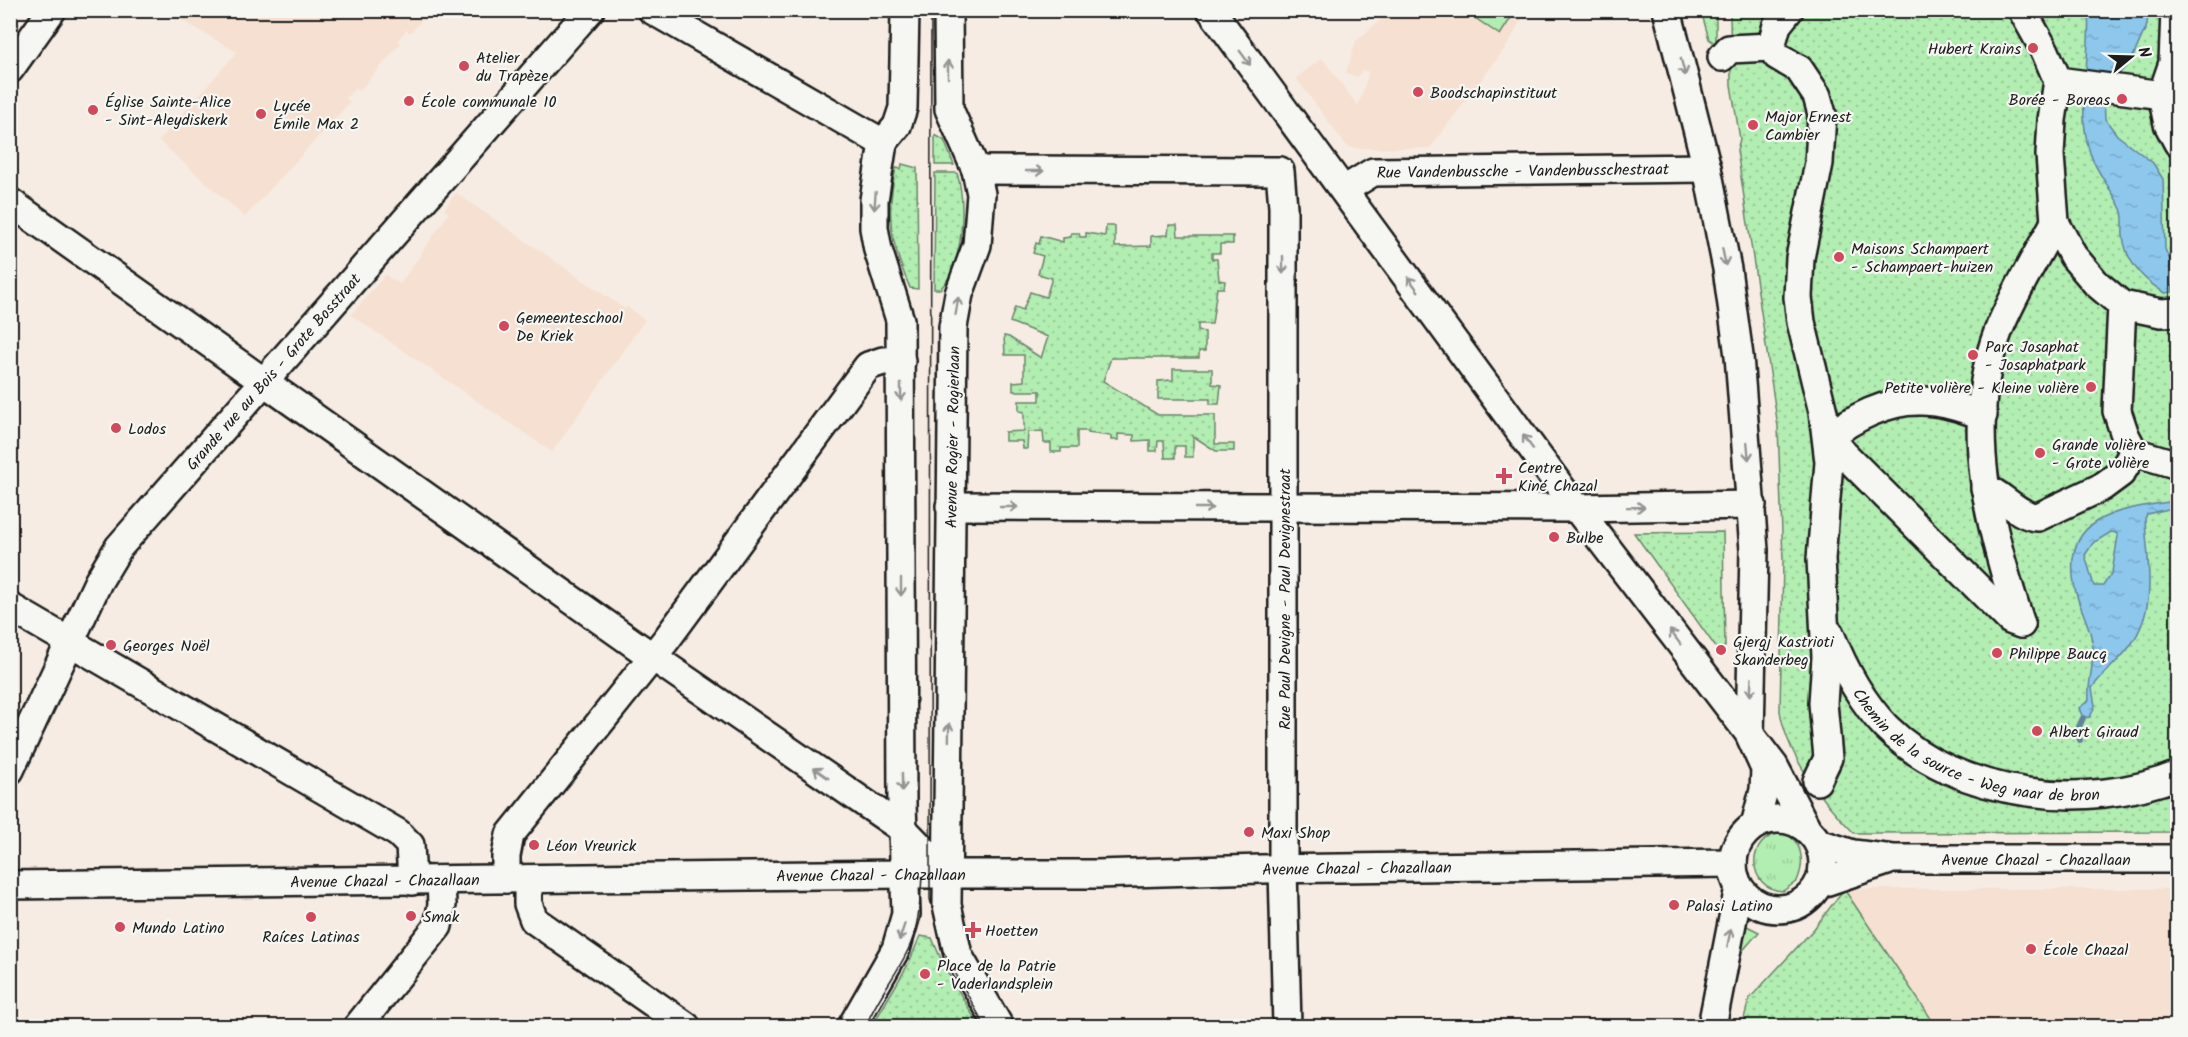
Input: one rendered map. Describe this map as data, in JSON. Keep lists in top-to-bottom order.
{
  "streets": {
    "street": [
      "Rue Vandenbussche - Vandenbusschestraat",
      "Grande rue au Bois - Grote Bosstraat",
      "Avenue Rogier - Rogierlaan",
      "Rue Paul Devigne - Paul Devignestraat",
      "Chemin de la source - Weg naar de bron",
      "Avenue Chazal - Chazallaan"
    ]
  },
  "crossings": [
    ["Avenue Rogier - Rogierlaan", "Rue Paul Devigne - Paul Devignestraat"],
    ["Avenue Rogier - Rogierlaan", "Avenue Chazal - Chazallaan"],
    ["Rue Paul Devigne - Paul Devignestraat", "Avenue Chazal - Chazallaan"]
  ],
  "places": {
    "other": [
      "Hubert Krains",
      "Atelier du Trapèze",
      "Boodschapinstituut",
      "Borée - Boreas",
      "École communale 10",
      "Église Sainte-Alice - Sint-Aleydiskerk",
      "Lycée Émile Max 2",
      "Major Ernest Cambier",
      "Maisons Schampaert - Schampaert-huizen",
      "Gemeenteschool De Kriek",
      "Parc Josaphat - Josaphatpark",
      "Petite volière - Kleine volière",
      "Lodos",
      "Grande volière - Grote volière",
      "Bulbe",
      "Georges Noël",
      "Gjergj Kastrioti Skanderbeg",
      "Philippe Baucq",
      "Albert Giraud",
      "Maxi Shop",
      "Léon Vreurick",
      "Palasi Latino",
      "Smak",
      "Raíces Latinas",
      "Mundo Latino",
      "École Chazal",
      "Place de la Patrie - Vaderlandsplein"
    ],
    "health": ["Centre Kiné Chazal", "Hoetten"]
  },
  "north": "right"
}
